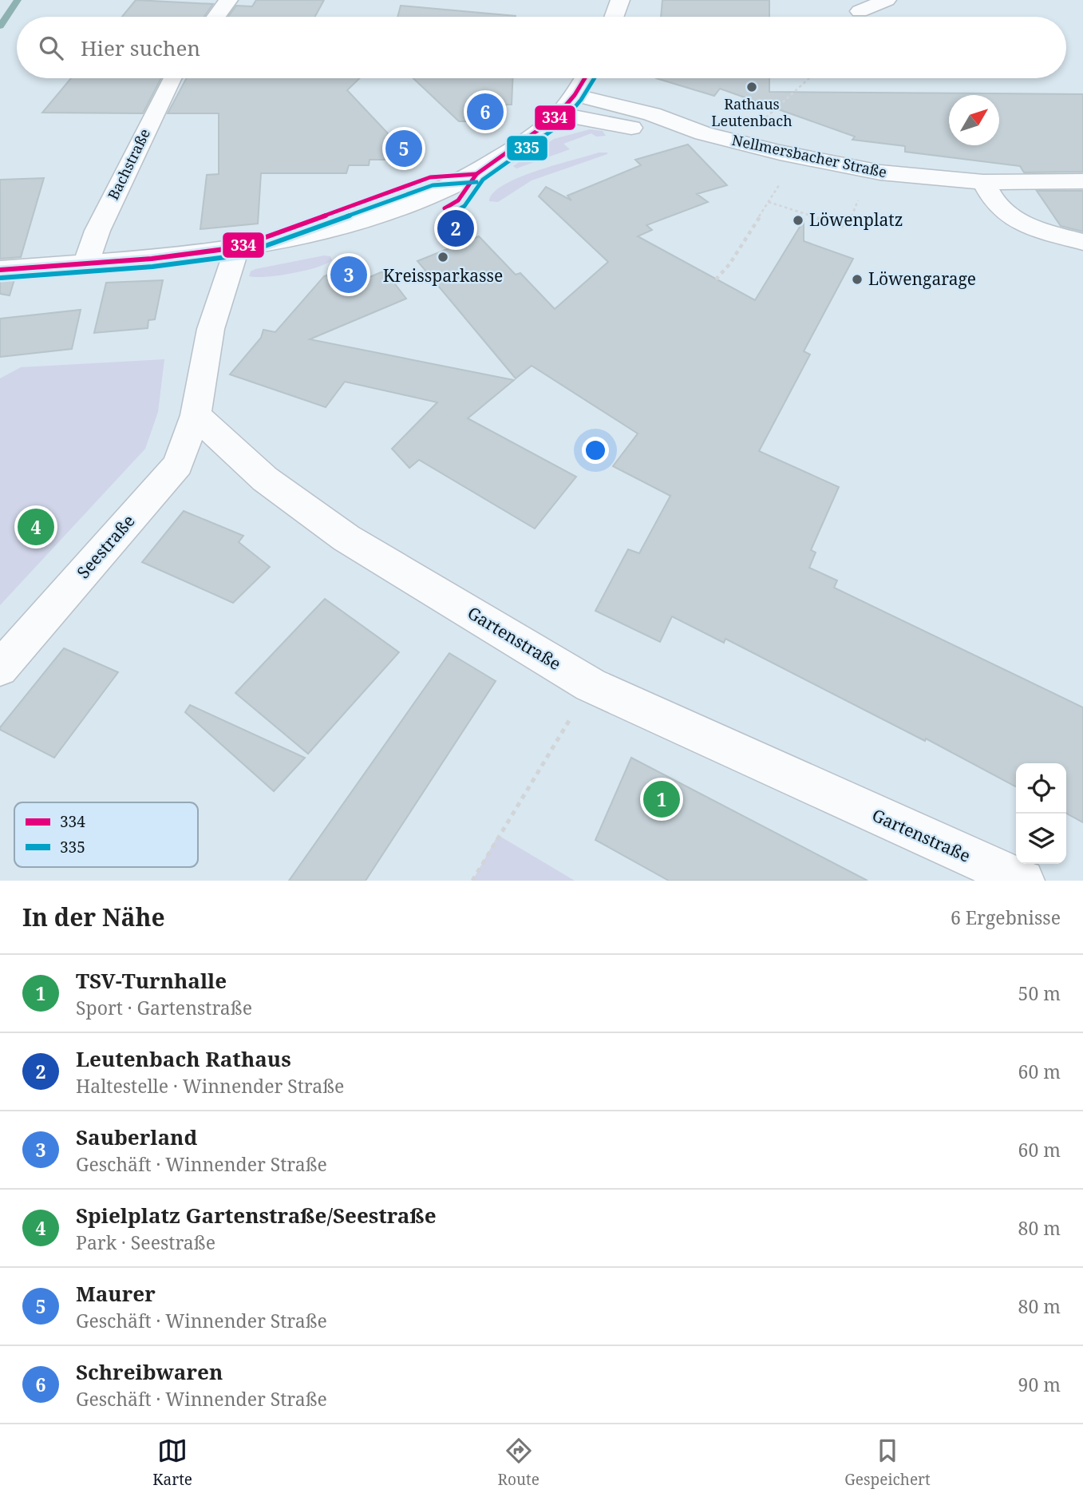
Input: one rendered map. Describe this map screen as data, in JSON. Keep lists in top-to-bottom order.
{
  "streets": {
    "street": [
      "Nellmersbacher Straße",
      "Bachstraße",
      "Seestraße",
      "Gartenstraße"
    ]
  },
  "crossings": [
    ["Seestraße", "Gartenstraße"]
  ],
  "places": [
    "Rathaus Leutenbach",
    "Löwenplatz",
    "Kreissparkasse",
    "Löwengarage"
  ],
  "lines": ["transit line 334", "transit line 335"],
  "legend": ["334", "335"],
  "north": "top right",
  "page": {
    "search": "Hier suchen",
    "pins": [
      "6",
      "5",
      "2",
      "3",
      "4",
      "1"
    ],
    "heading": ["In der Nähe", "6 Ergebnisse"],
    "list": [
      {
        "mark": "1",
        "name": "TSV-Turnhalle",
        "note": "Sport · Gartenstraße",
        "value": "50 m"
      },
      {
        "mark": "2",
        "name": "Leutenbach Rathaus",
        "note": "Haltestelle · Winnender Straße",
        "value": "60 m"
      },
      {
        "mark": "3",
        "name": "Sauberland",
        "note": "Geschäft · Winnender Straße",
        "value": "60 m"
      },
      {
        "mark": "4",
        "name": "Spielplatz Gartenstraße/Seestraße",
        "note": "Park · Seestraße",
        "value": "80 m"
      },
      {
        "mark": "5",
        "name": "Maurer",
        "note": "Geschäft · Winnender Straße",
        "value": "80 m"
      },
      {
        "mark": "6",
        "name": "Schreibwaren",
        "note": "Geschäft · Winnender Straße",
        "value": "90 m"
      }
    ],
    "nav": ["Karte", "Route", "Gespeichert"]
  }
}
